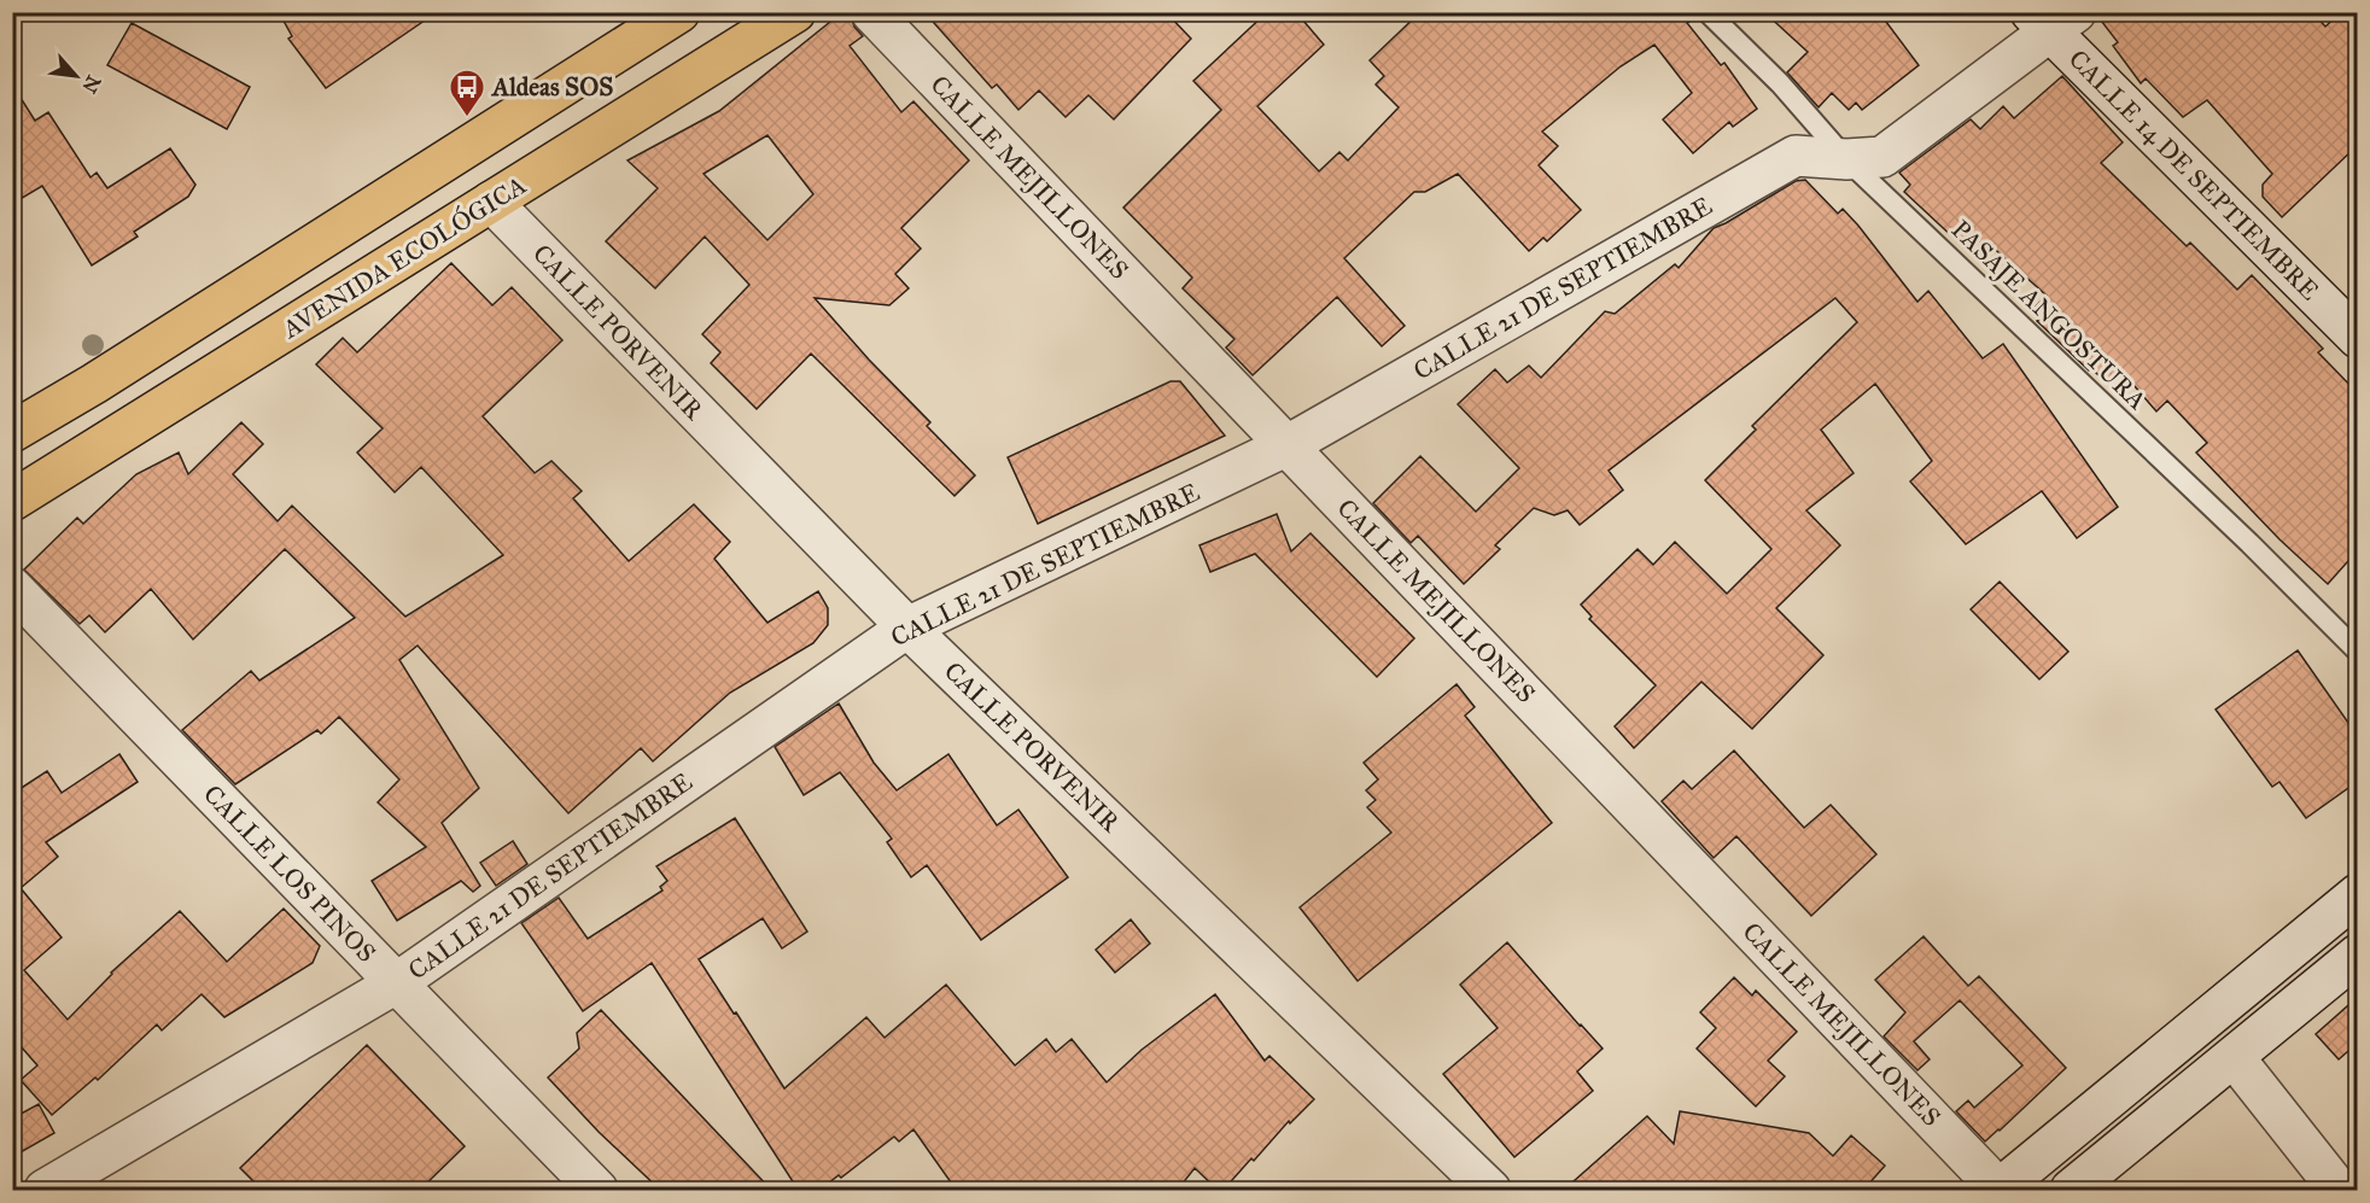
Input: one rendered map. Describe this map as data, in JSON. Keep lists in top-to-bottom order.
{
  "streets": {
    "main road": ["AVENIDA ECOLÓGICA"],
    "street": [
      "CALLE 14 DE SEPTIEMBRE",
      "CALLE MEJILLONES",
      "CALLE 21 DE SEPTIEMBRE",
      "CALLE PORVENIR",
      "CALLE LOS PINOS"
    ],
    "lane": ["PASAJE ANGOSTURA"]
  },
  "crossings": [
    ["CALLE 14 DE SEPTIEMBRE", "CALLE 21 DE SEPTIEMBRE"],
    ["CALLE MEJILLONES", "CALLE 21 DE SEPTIEMBRE"],
    ["AVENIDA ECOLÓGICA", "CALLE PORVENIR"],
    ["CALLE 21 DE SEPTIEMBRE", "PASAJE ANGOSTURA"],
    ["CALLE 21 DE SEPTIEMBRE", "CALLE PORVENIR"],
    ["CALLE 21 DE SEPTIEMBRE", "CALLE LOS PINOS"]
  ],
  "places": {
    "bus stop": ["Aldeas SOS"]
  },
  "north": "bottom right"
}
